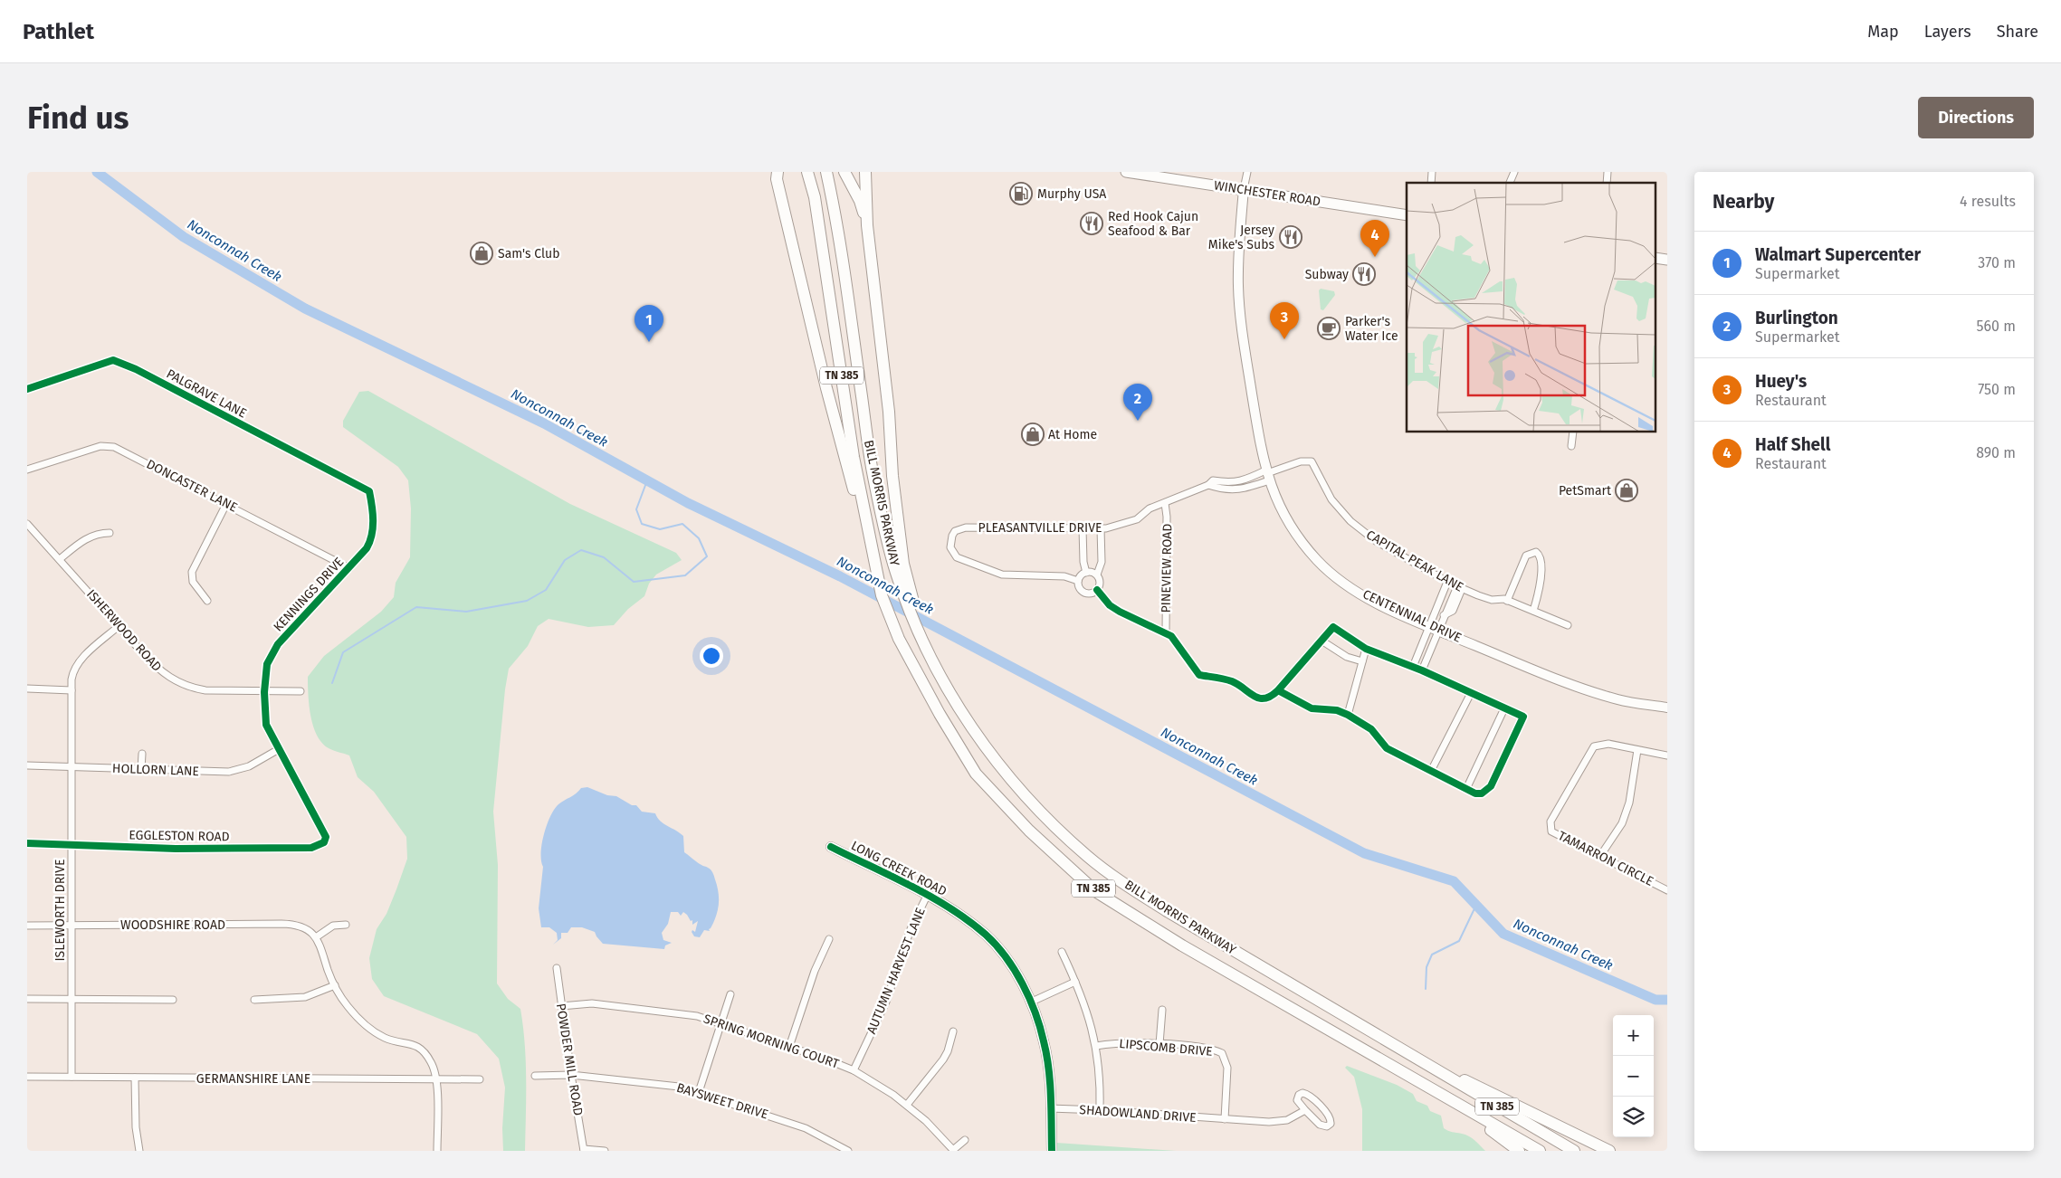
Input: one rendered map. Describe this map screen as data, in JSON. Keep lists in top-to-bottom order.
{
  "streets": {
    "highway": ["TN 385", "BILL MORRIS PARKWAY"],
    "main road": ["WINCHESTER ROAD"],
    "street": [
      "PALGRAVE LANE",
      "DONCASTER LANE",
      "PLEASANTVILLE DRIVE",
      "CAPITAL PEAK LANE",
      "PINEVIEW ROAD",
      "KENNINGS DRIVE",
      "CENTENNIAL DRIVE",
      "ISHERWOOD ROAD",
      "HOLLORN LANE",
      "EGGLESTON ROAD",
      "TAMARRON CIRCLE",
      "LONG CREEK ROAD",
      "ISLEWORTH DRIVE",
      "WOODSHIRE ROAD",
      "AUTUMN HARVEST LANE",
      "SPRING MORNING COURT",
      "LIPSCOMB DRIVE",
      "POWDER MILL ROAD",
      "GERMANSHIRE LANE",
      "BAYSWEET DRIVE",
      "SHADOWLAND DRIVE"
    ]
  },
  "crossings": [
    ["WINCHESTER ROAD", "CENTENNIAL DRIVE"],
    ["PALGRAVE LANE", "KENNINGS DRIVE"],
    ["DONCASTER LANE", "KENNINGS DRIVE"],
    ["PLEASANTVILLE DRIVE", "CAPITAL PEAK LANE"],
    ["PLEASANTVILLE DRIVE", "PINEVIEW ROAD"],
    ["PLEASANTVILLE DRIVE", "CENTENNIAL DRIVE"],
    ["CAPITAL PEAK LANE", "CENTENNIAL DRIVE"],
    ["KENNINGS DRIVE", "ISHERWOOD ROAD"],
    ["KENNINGS DRIVE", "HOLLORN LANE"],
    ["KENNINGS DRIVE", "EGGLESTON ROAD"],
    ["ISHERWOOD ROAD", "ISLEWORTH DRIVE"],
    ["HOLLORN LANE", "ISLEWORTH DRIVE"],
    ["EGGLESTON ROAD", "ISLEWORTH DRIVE"],
    ["LONG CREEK ROAD", "AUTUMN HARVEST LANE"],
    ["LONG CREEK ROAD", "SHADOWLAND DRIVE"],
    ["ISLEWORTH DRIVE", "WOODSHIRE ROAD"],
    ["ISLEWORTH DRIVE", "GERMANSHIRE LANE"],
    ["AUTUMN HARVEST LANE", "SPRING MORNING COURT"],
    ["SPRING MORNING COURT", "POWDER MILL ROAD"],
    ["LIPSCOMB DRIVE", "SHADOWLAND DRIVE"],
    ["POWDER MILL ROAD", "BAYSWEET DRIVE"]
  ],
  "water": ["Nonconnah Creek"],
  "places": {
    "fuel station": ["Murphy USA"],
    "restaurant": ["Red Hook Cajun Seafood & Bar", "Jersey Mike's Subs", "Subway"],
    "shop": ["Sam's Club", "At Home", "PetSmart"],
    "cafe": ["Parker's Water Ice"]
  },
  "page": {
    "header": "Pathlet",
    "nav": ["Map", "Layers", "Share"],
    "buttons": "Directions",
    "title": "Find us",
    "heading": ["Nearby", "4 results"],
    "pins": [
      "4",
      "3",
      "1",
      "2"
    ],
    "list": [
      {
        "mark": "1",
        "name": "Walmart Supercenter",
        "note": "Supermarket",
        "value": "370 m"
      },
      {
        "mark": "2",
        "name": "Burlington",
        "note": "Supermarket",
        "value": "560 m"
      },
      {
        "mark": "3",
        "name": "Huey's",
        "note": "Restaurant",
        "value": "750 m"
      },
      {
        "mark": "4",
        "name": "Half Shell",
        "note": "Restaurant",
        "value": "890 m"
      }
    ],
    "map_buttons": ["+", "−"]
  }
}
